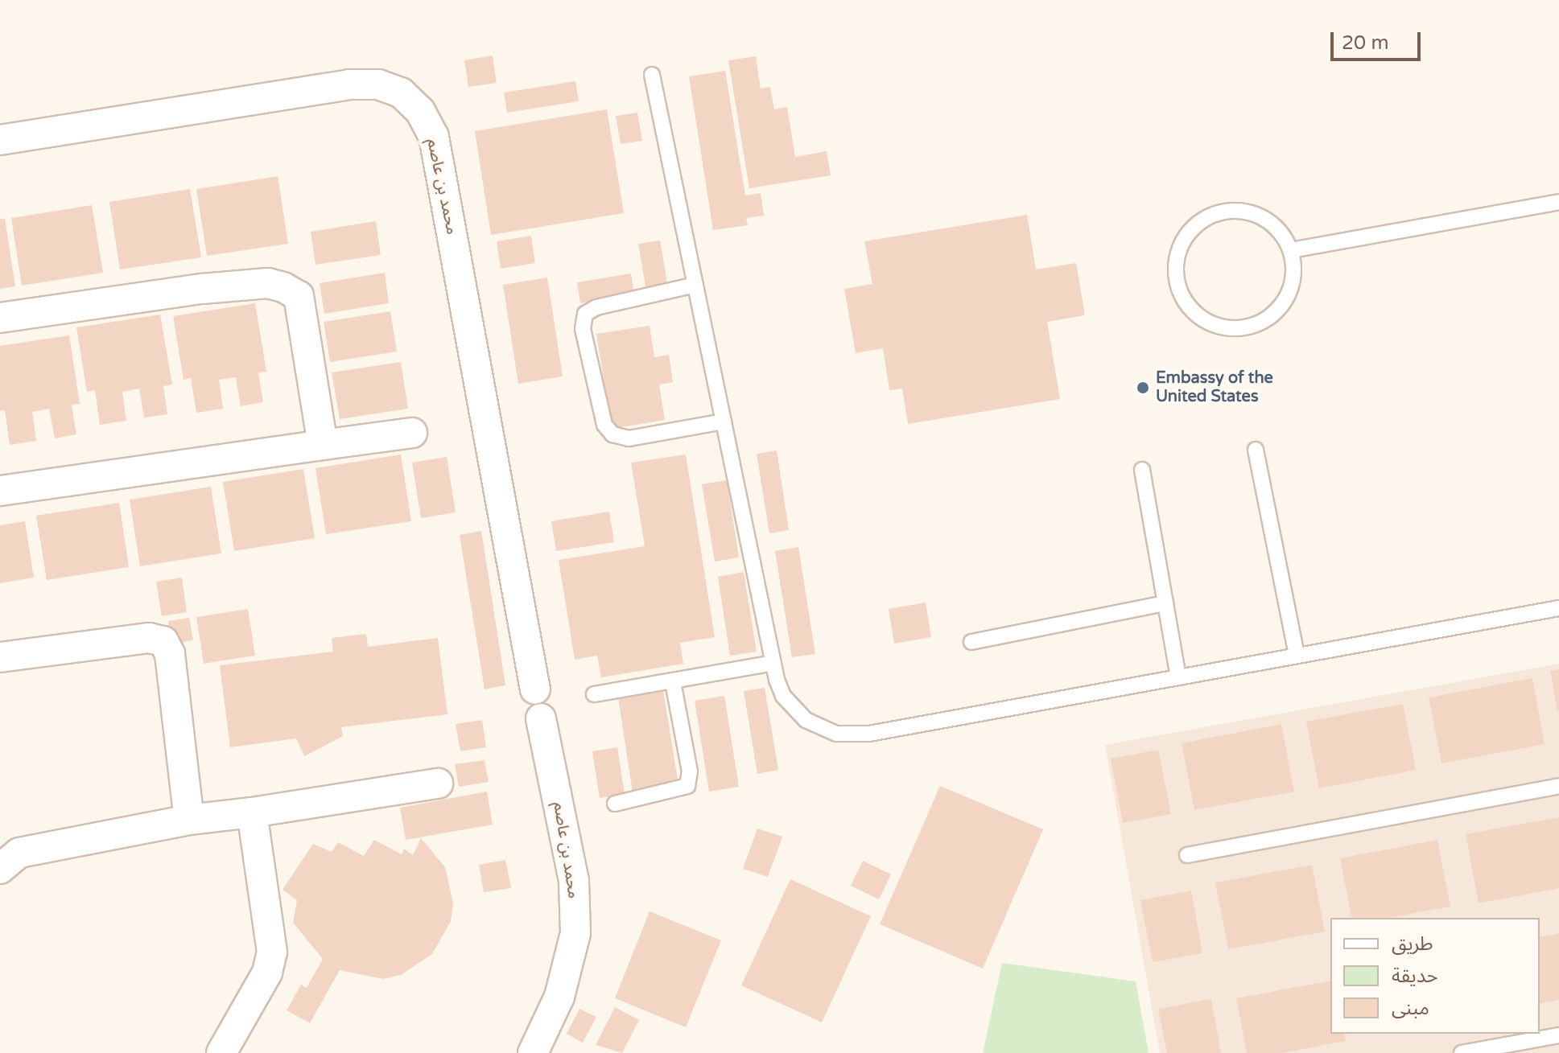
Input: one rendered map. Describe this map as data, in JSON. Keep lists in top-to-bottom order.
{
  "streets": {
    "street": ["محمد بن عاصم"]
  },
  "places": ["Embassy of the United States"],
  "legend": ["طريق", "حديقة", "مبنى"],
  "scale_bar": "20 m"
}
